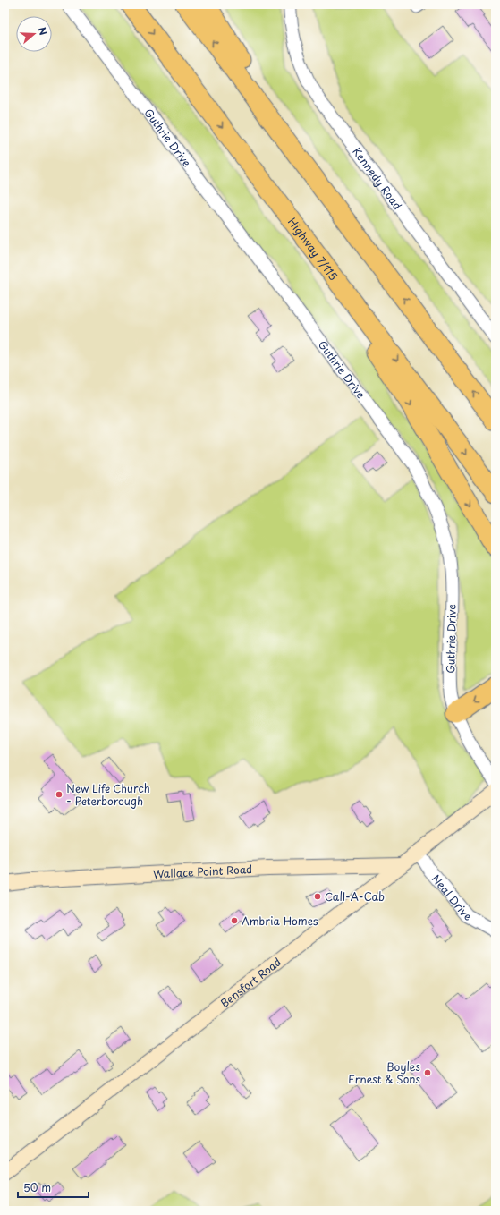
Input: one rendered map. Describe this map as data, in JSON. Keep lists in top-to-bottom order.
{
  "streets": {
    "highway": ["Highway 7/115"],
    "main road": ["Wallace Point Road", "Bensfort Road"],
    "street": ["Guthrie Drive", "Kennedy Road", "Neal Drive"]
  },
  "crossings": [
    ["Wallace Point Road", "Bensfort Road"],
    ["Neal Drive", "Bensfort Road"]
  ],
  "places": [
    "New Life Church - Peterborough",
    "Call-A-Cab",
    "Ambria Homes",
    "Boyles Ernest & Sons"
  ],
  "scale_bar": "50 m",
  "north": "right"
}
